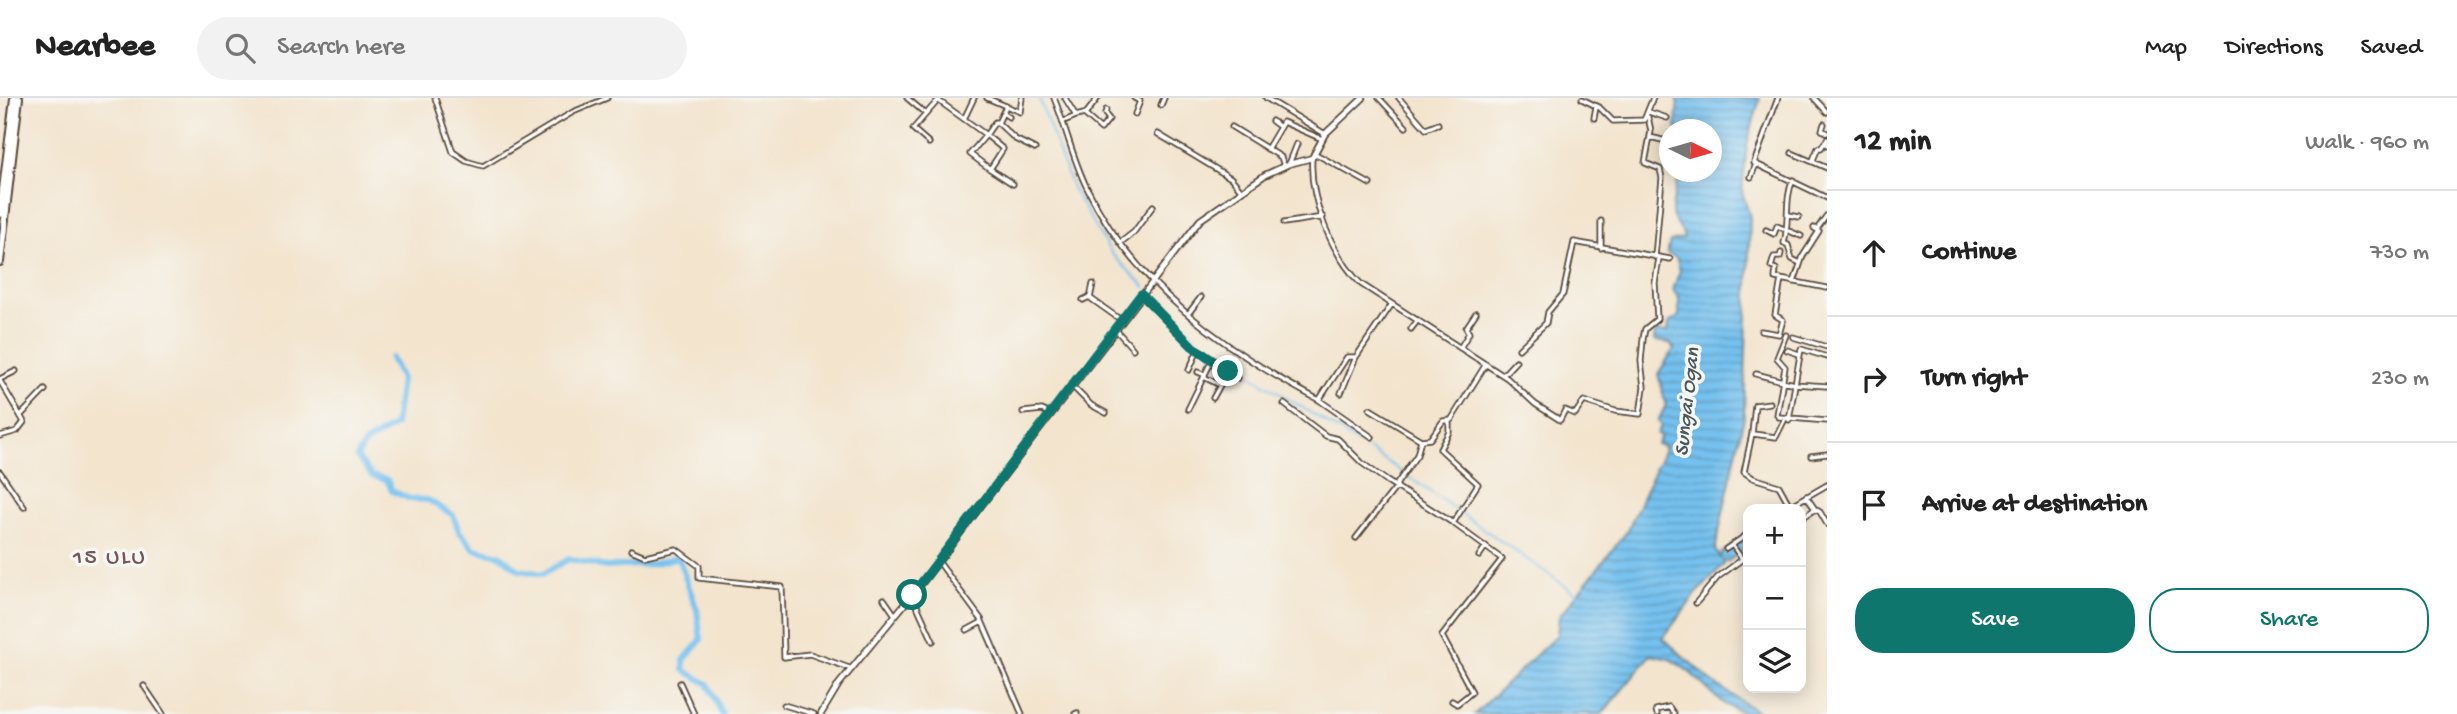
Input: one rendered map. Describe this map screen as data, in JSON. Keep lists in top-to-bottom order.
{
  "districts": ["15 ULU"],
  "water": ["Sungai Ogan"],
  "north": "right",
  "page": {
    "header": "Nearbee",
    "search": "Search here",
    "nav": ["Map", "Directions", "Saved"],
    "heading": ["12 min", "Walk · 960 m"],
    "list": [
      ["Continue", "730 m"],
      ["Turn right", "230 m"],
      "Arrive at destination"
    ],
    "map_buttons": ["+", "−"],
    "buttons": ["Save", "Share"]
  }
}
